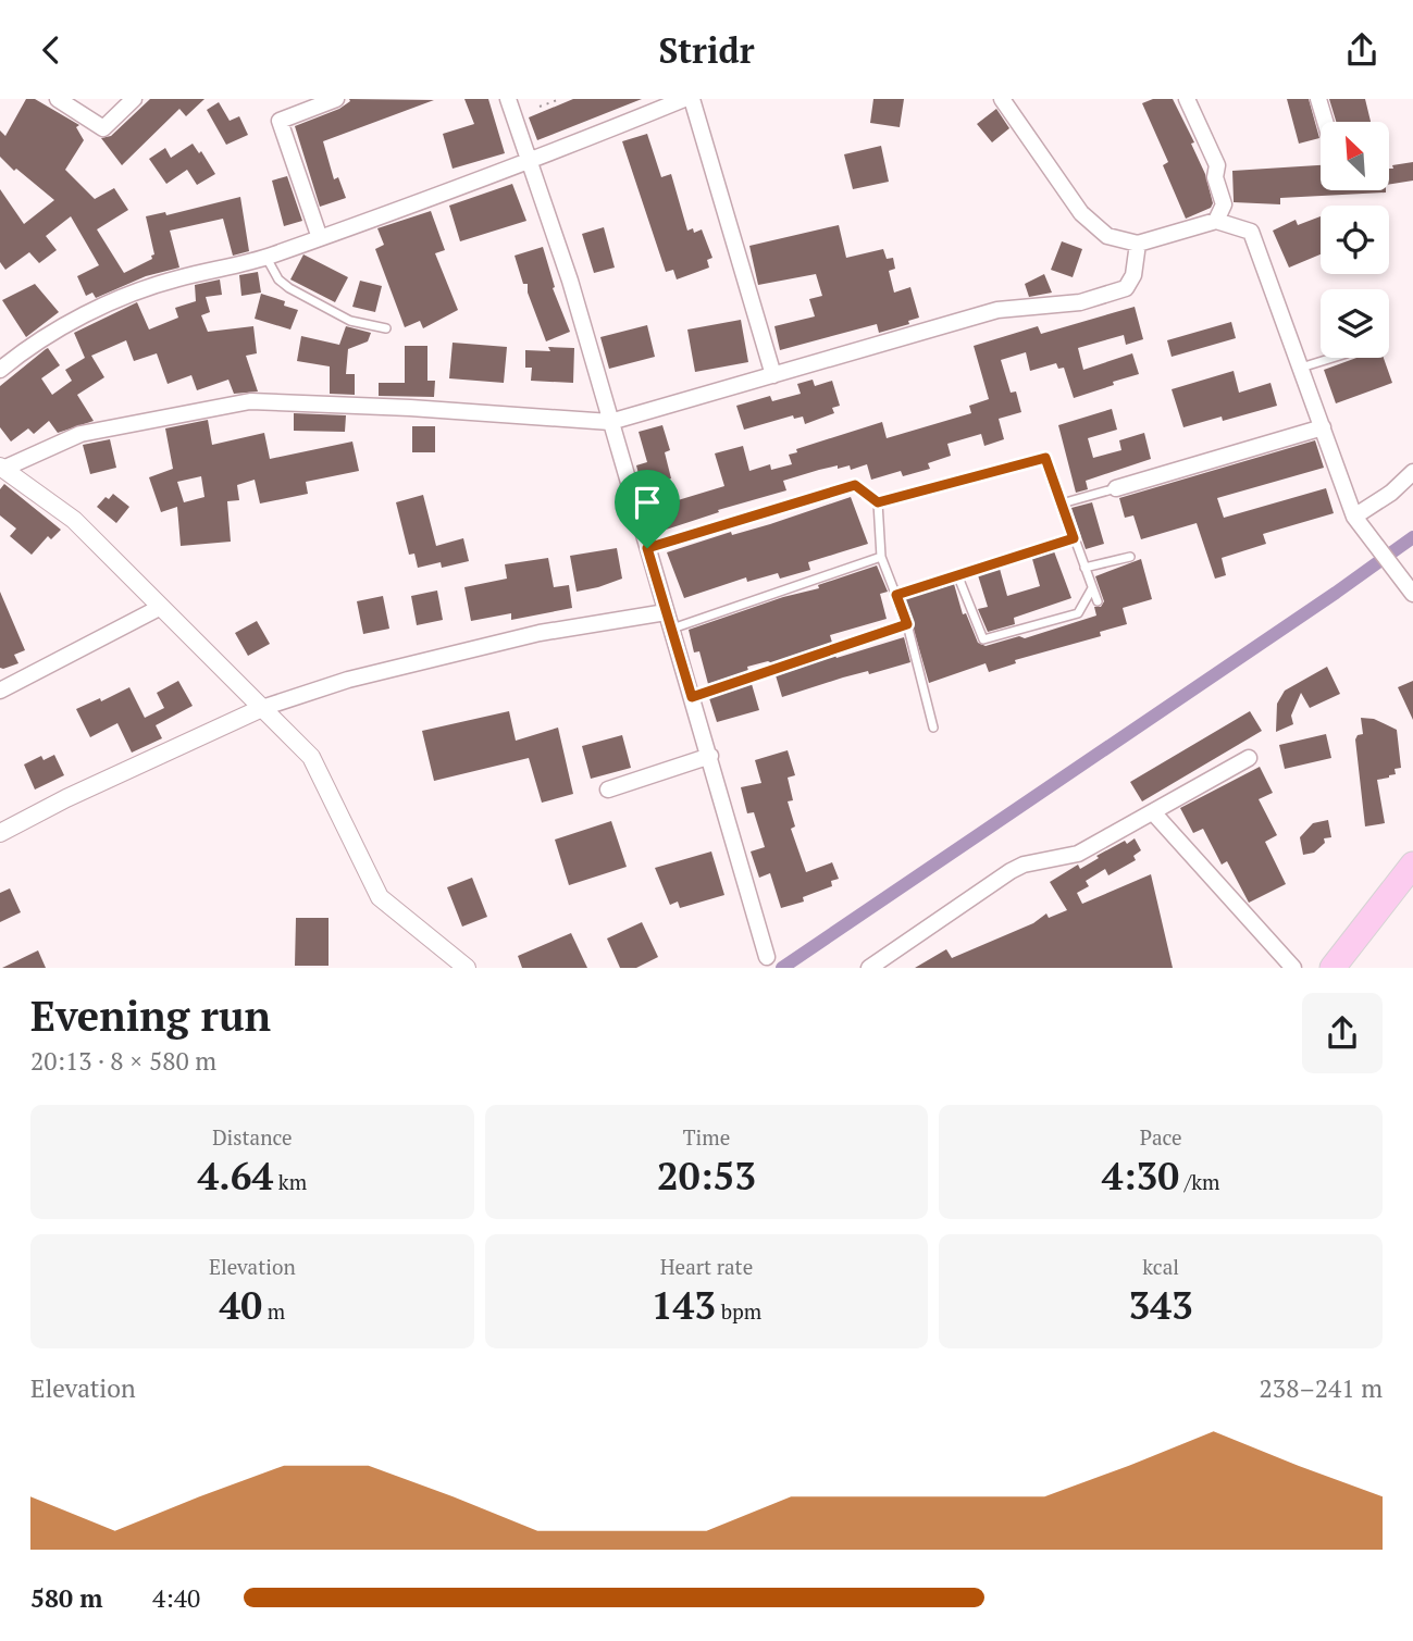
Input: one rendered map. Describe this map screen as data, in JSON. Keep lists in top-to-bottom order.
{
  "north": "top left",
  "page": {
    "header": "Stridr",
    "heading": ["Evening run", "20:13 · 8 × 580 m"],
    "stats": [
      ["Distance", "4.64 km"],
      ["Time", "20:53"],
      ["Pace", "4:30 /km"],
      ["Elevation", "40 m"],
      ["Heart rate", "143 bpm"],
      ["kcal", "343"]
    ],
    "chart": ["Elevation", "238–241 m"],
    "list": [
      {
        "name": "580 m",
        "note": "4:40"
      }
    ]
  }
}
